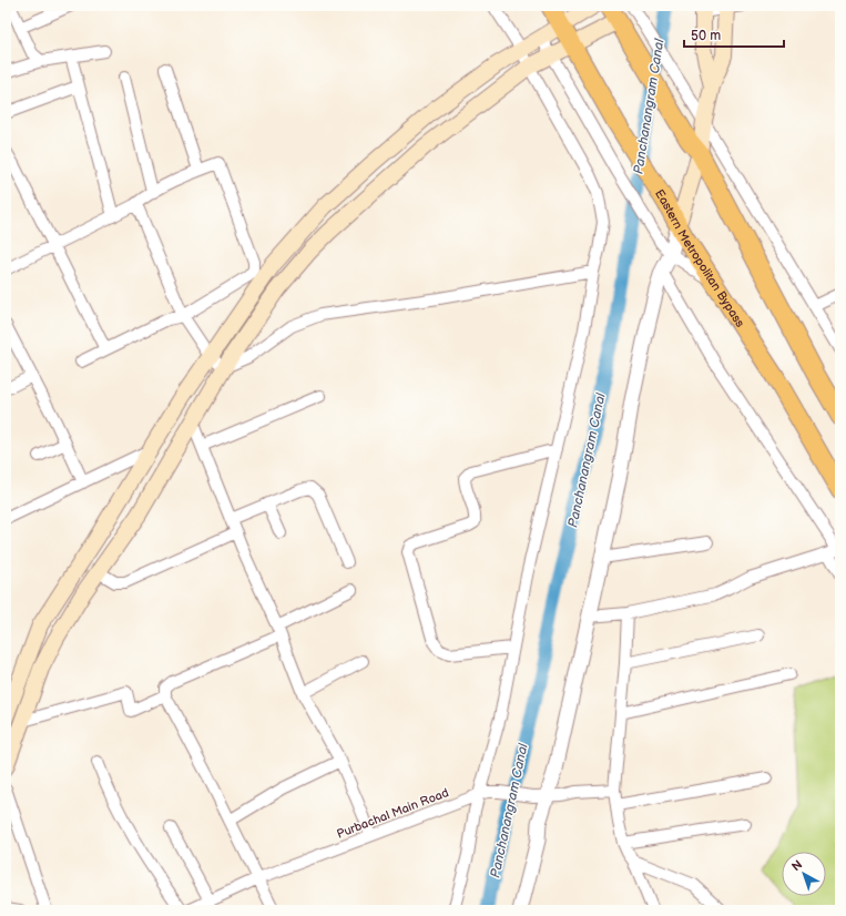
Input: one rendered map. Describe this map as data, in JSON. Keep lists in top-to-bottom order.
{
  "streets": {
    "main road": ["Eastern Metropolitan Bypass"],
    "street": ["Purbachal Main Road"]
  },
  "water": ["Panchanangram Canal"],
  "scale_bar": "50 m",
  "north": "top left"
}
